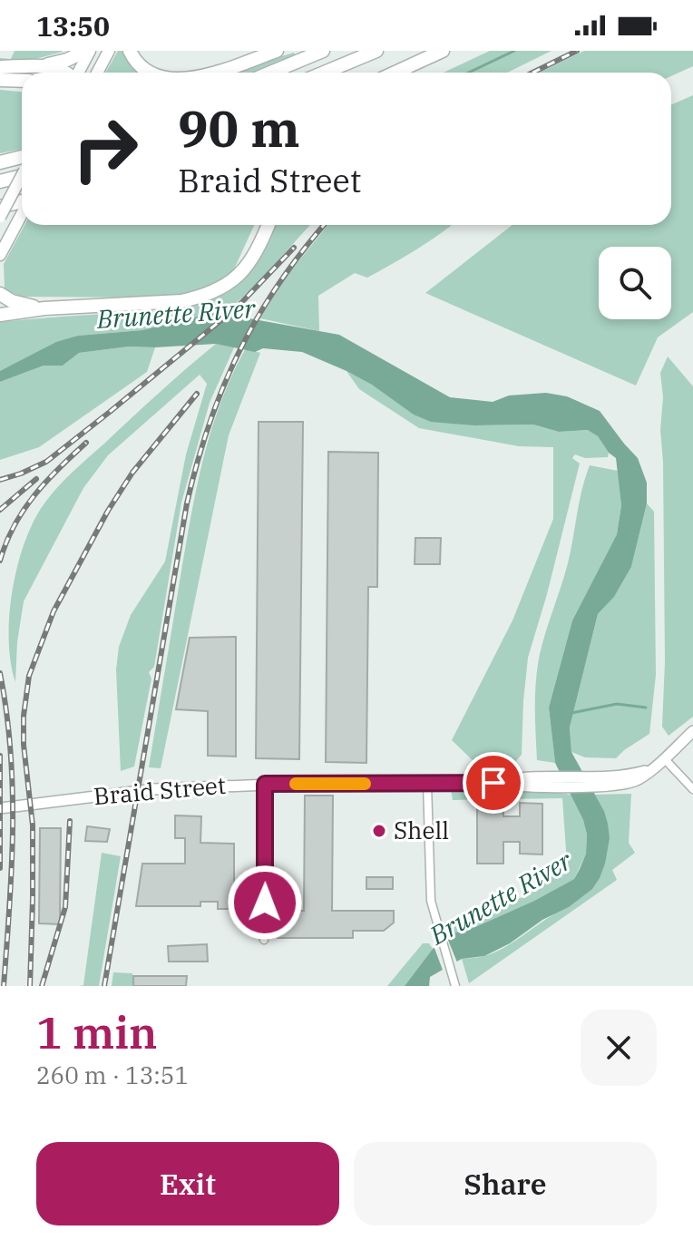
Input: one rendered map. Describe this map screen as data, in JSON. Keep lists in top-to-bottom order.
{
  "streets": {
    "street": ["Braid Street"]
  },
  "water": ["Brunette River"],
  "places": ["Shell"],
  "page": {
    "status": "13:50",
    "turn": ["90 m", "Braid Street"],
    "heading": ["1 min", "260 m · 13:51"],
    "buttons": ["Exit", "Share"]
  }
}
